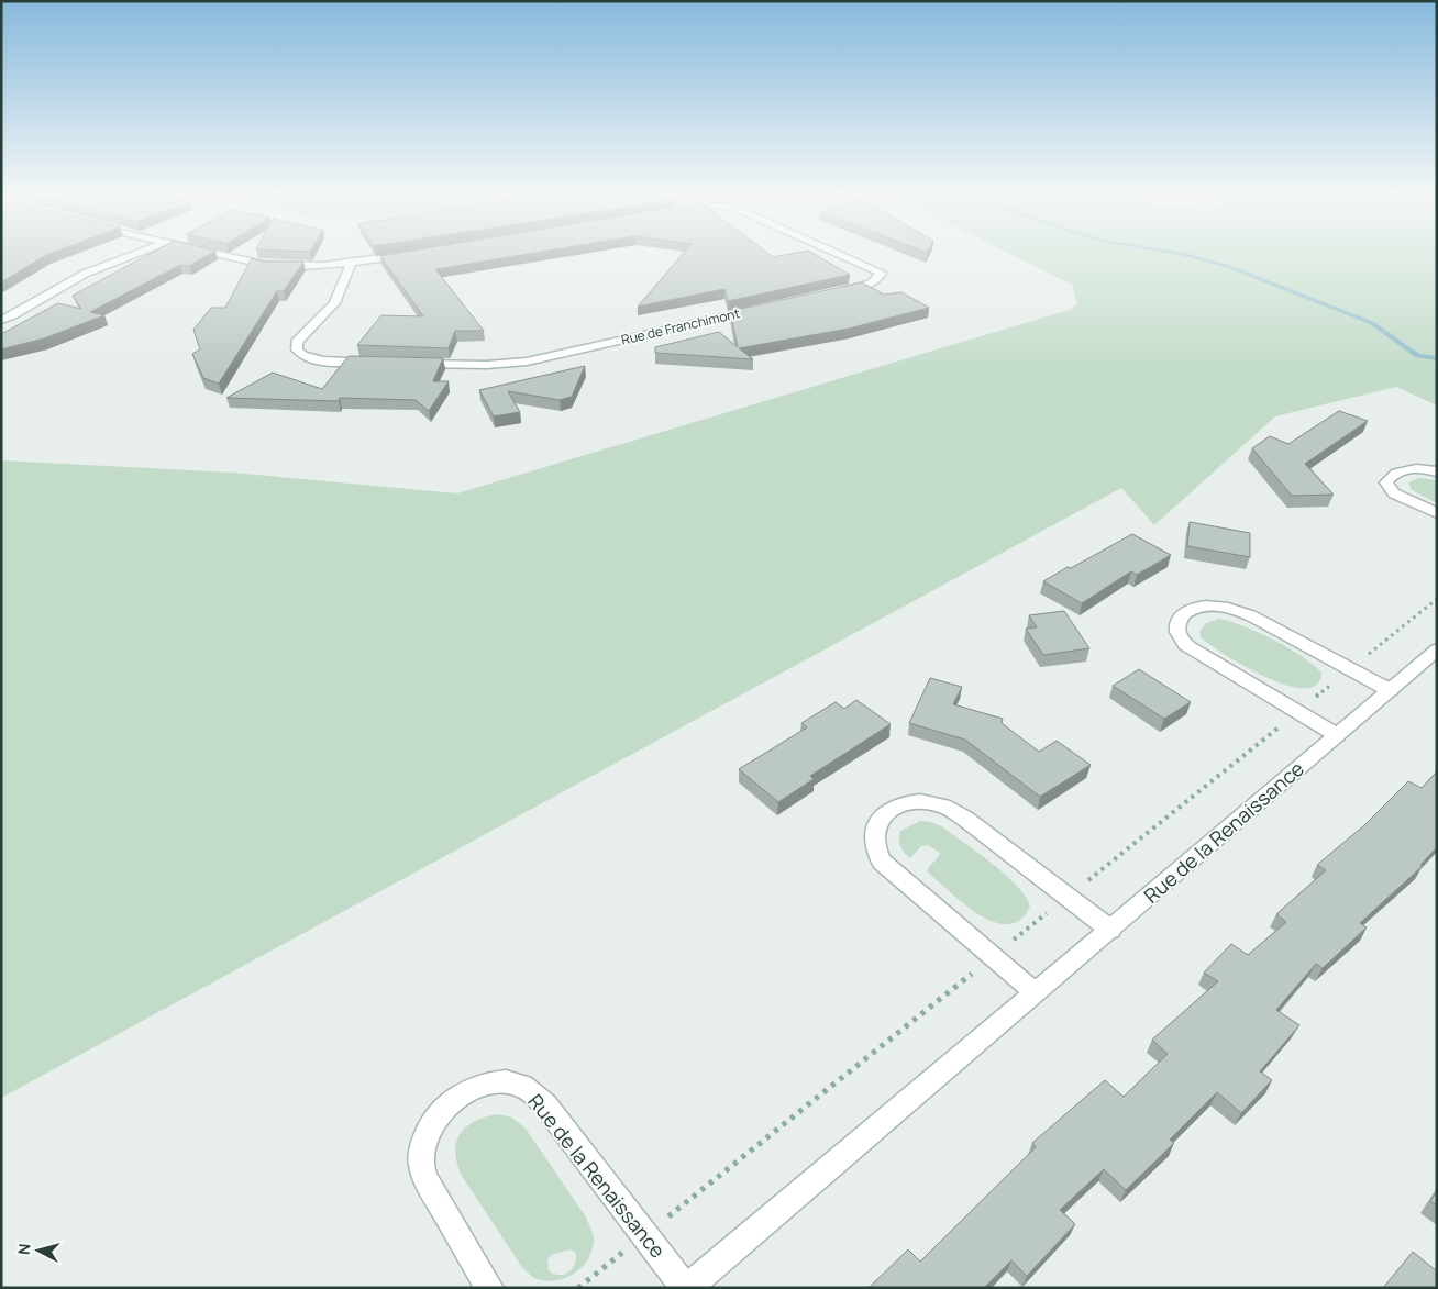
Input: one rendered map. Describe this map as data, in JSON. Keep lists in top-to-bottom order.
{
  "streets": {
    "street": ["Rue de Franchimont", "Rue de la Renaissance"]
  },
  "north": "left"
}
